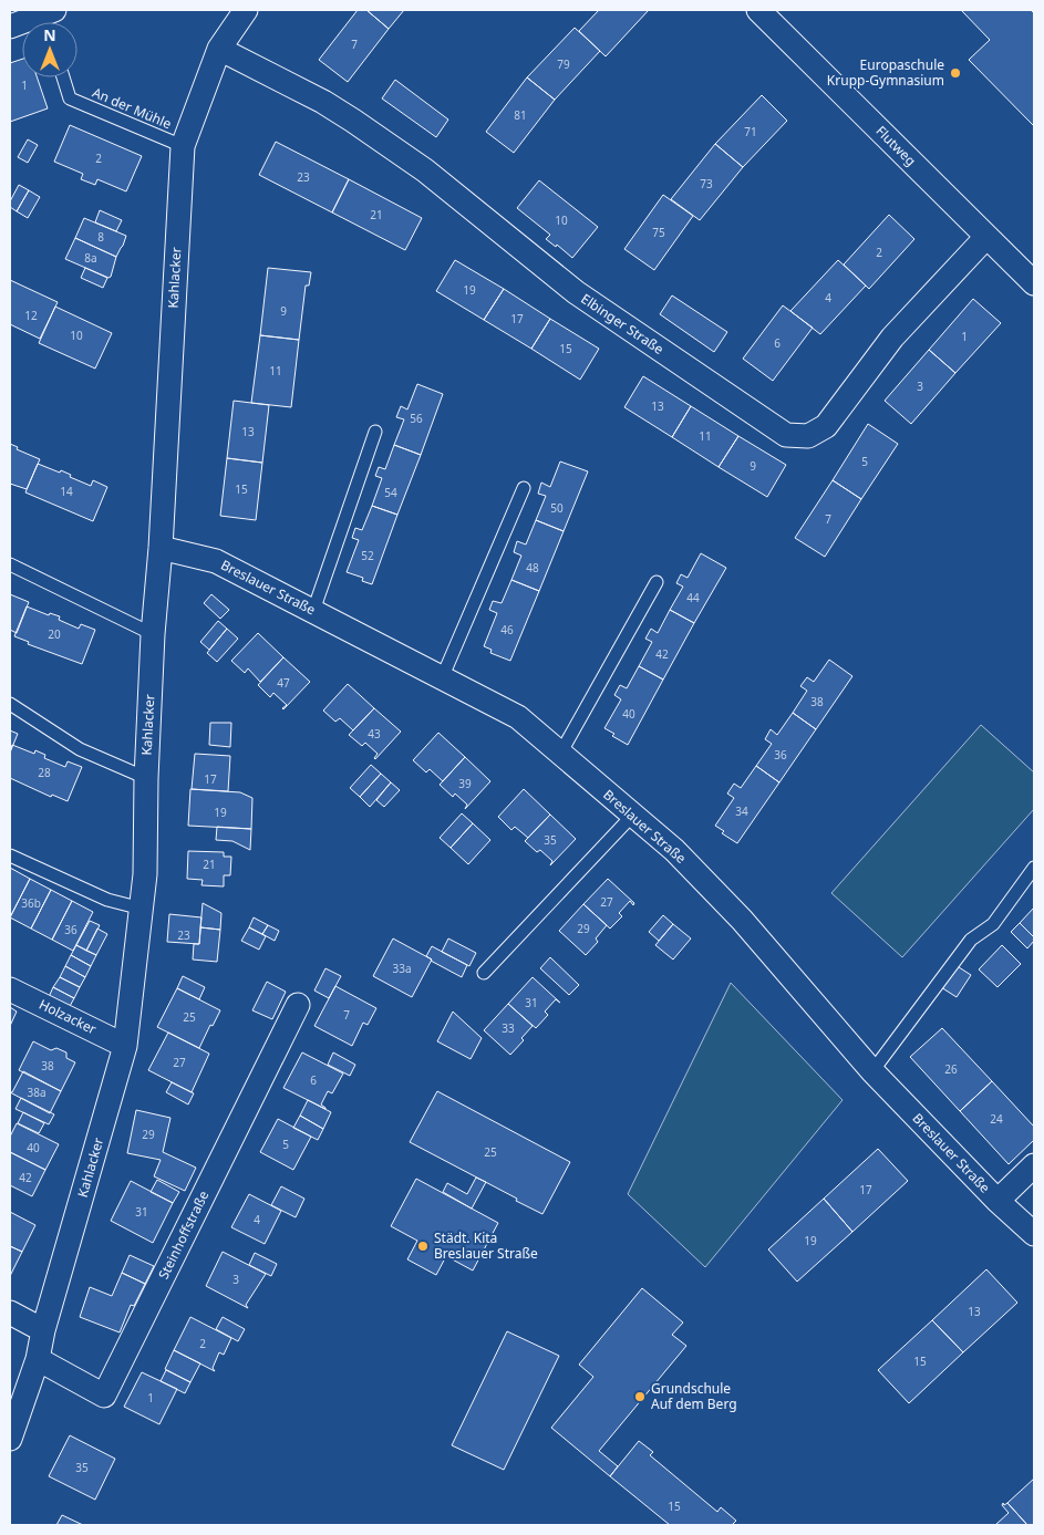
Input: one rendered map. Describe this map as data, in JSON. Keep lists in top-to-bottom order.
{
  "streets": {
    "street": [
      "Flutweg",
      "Kahlacker",
      "Elbinger Straße",
      "Breslauer Straße",
      "Holzacker",
      "Steinhoffstraße"
    ],
    "lane": ["An der Mühle"]
  },
  "crossings": [
    ["An der Mühle", "Kahlacker"],
    ["Flutweg", "Elbinger Straße"],
    ["Kahlacker", "Elbinger Straße"],
    ["Kahlacker", "Breslauer Straße"],
    ["Kahlacker", "Holzacker"],
    ["Kahlacker", "Steinhoffstraße"]
  ],
  "places": ["Europaschule Krupp-Gymnasium", "Städt. Kita Breslauer Straße", "Grundschule Auf dem Berg"],
  "house_numbers": [
    "7",
    "79",
    "1",
    "81",
    "71",
    "2",
    "23",
    "73",
    "21",
    "10",
    "75",
    "8",
    "2",
    "8a",
    "19",
    "4",
    "9",
    "12",
    "17",
    "10",
    "1",
    "6",
    "15",
    "11",
    "3",
    "13",
    "56",
    "13",
    "11",
    "5",
    "9",
    "15",
    "14",
    "54",
    "50",
    "7",
    "52",
    "48",
    "44",
    "46",
    "20",
    "42",
    "47",
    "38",
    "40",
    "43",
    "36",
    "28",
    "17",
    "39",
    "34",
    "19",
    "35",
    "21",
    "27",
    "36b",
    "29",
    "36",
    "23",
    "33a",
    "31",
    "7",
    "25",
    "33",
    "27",
    "38",
    "26",
    "6",
    "38a",
    "24",
    "29",
    "5",
    "40",
    "25",
    "42",
    "17",
    "31",
    "4",
    "19",
    "3",
    "13",
    "2",
    "15",
    "1",
    "35",
    "15"
  ],
  "north": "top"
}
